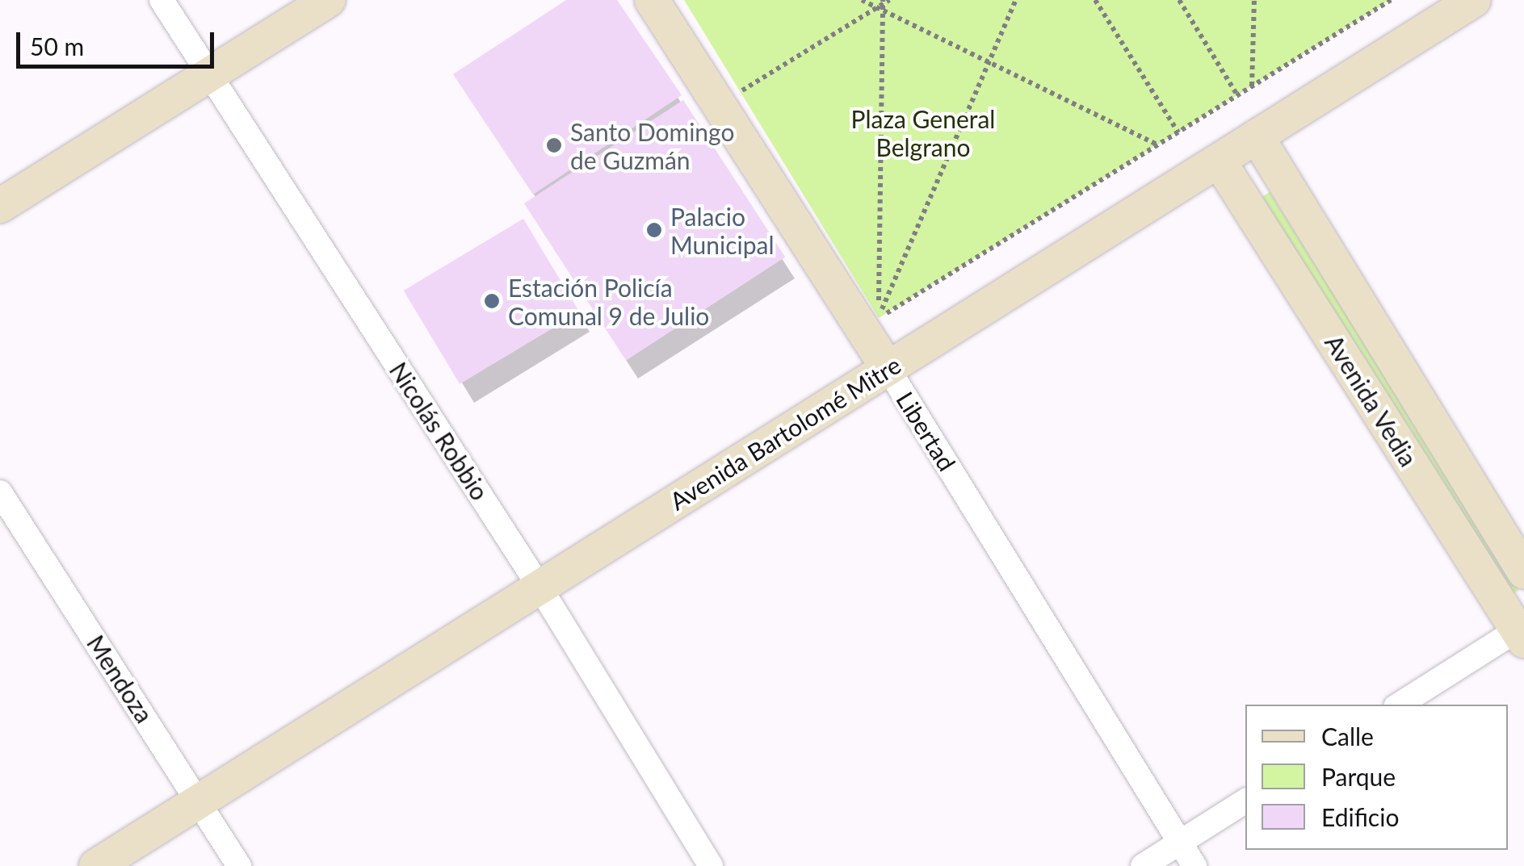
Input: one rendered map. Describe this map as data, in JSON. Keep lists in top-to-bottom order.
{
  "streets": {
    "main road": ["Avenida Vedia", "Libertad", "Avenida Bartolomé Mitre"],
    "street": ["Nicolás Robbio", "Mendoza"]
  },
  "crossings": [
    ["Avenida Vedia", "Avenida Bartolomé Mitre"],
    ["Nicolás Robbio", "Avenida Bartolomé Mitre"],
    ["Libertad", "Avenida Bartolomé Mitre"],
    ["Avenida Bartolomé Mitre", "Mendoza"]
  ],
  "parks": ["Plaza General Belgrano"],
  "places": ["Santo Domingo de Guzmán", "Palacio Municipal", "Estación Policía Comunal 9 de Julio"],
  "legend": ["Calle", "Parque", "Edificio"],
  "scale_bar": "50 m"
}
